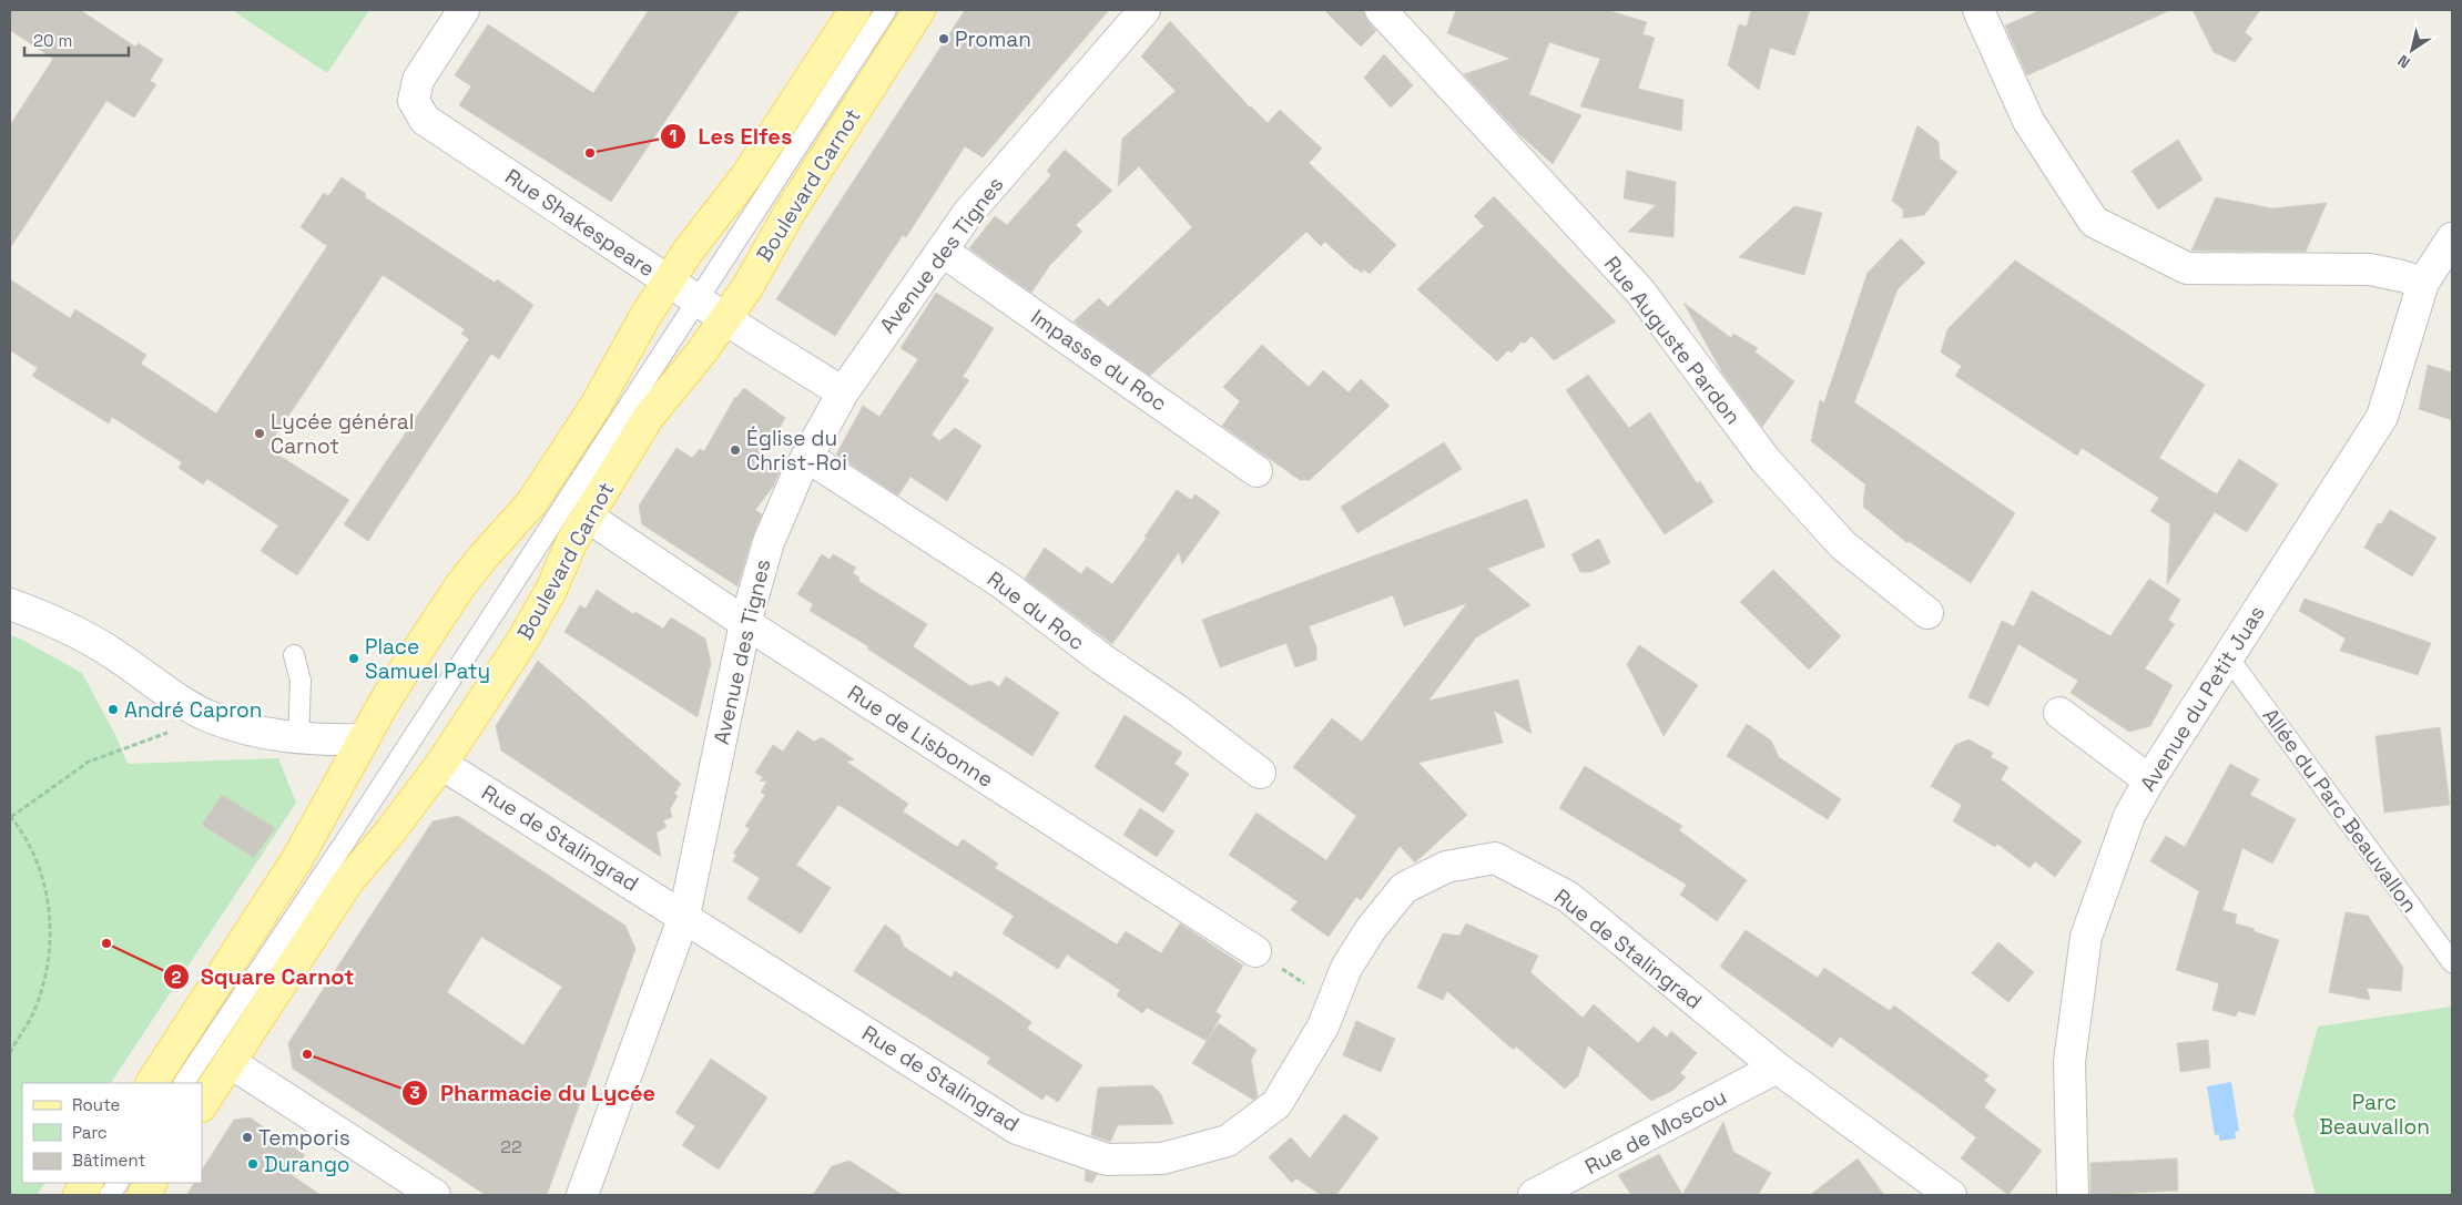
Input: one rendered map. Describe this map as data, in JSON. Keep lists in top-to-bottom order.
{
  "streets": {
    "main road": ["Boulevard Carnot"],
    "street": [
      "Rue Shakespeare",
      "Avenue des Tignes",
      "Rue Auguste Pardon",
      "Impasse du Roc",
      "Rue du Roc",
      "Avenue du Petit Juas",
      "Rue de Lisbonne",
      "Rue de Stalingrad",
      "Rue de Moscou"
    ],
    "lane": ["Allée du Parc Beauvallon"]
  },
  "crossings": [
    ["Boulevard Carnot", "Rue Shakespeare"],
    ["Boulevard Carnot", "Rue de Lisbonne"],
    ["Boulevard Carnot", "Rue de Stalingrad"],
    ["Rue Shakespeare", "Avenue des Tignes"],
    ["Avenue des Tignes", "Impasse du Roc"],
    ["Avenue des Tignes", "Rue du Roc"],
    ["Avenue des Tignes", "Rue de Lisbonne"],
    ["Avenue des Tignes", "Rue de Stalingrad"],
    ["Avenue du Petit Juas", "Allée du Parc Beauvallon"],
    ["Rue de Stalingrad", "Rue de Moscou"]
  ],
  "parks": ["Parc Beauvallon"],
  "places": [
    "Proman",
    "Les Elfes",
    "Lycée général Carnot",
    "Église du Christ-Roi",
    "Place Samuel Paty",
    "André Capron",
    "Square Carnot",
    "Pharmacie du Lycée",
    "Temporis",
    "Durango"
  ],
  "house_numbers": ["22"],
  "legend": ["Route", "Parc", "Bâtiment"],
  "scale_bar": "20 m",
  "north": "bottom left"
}
